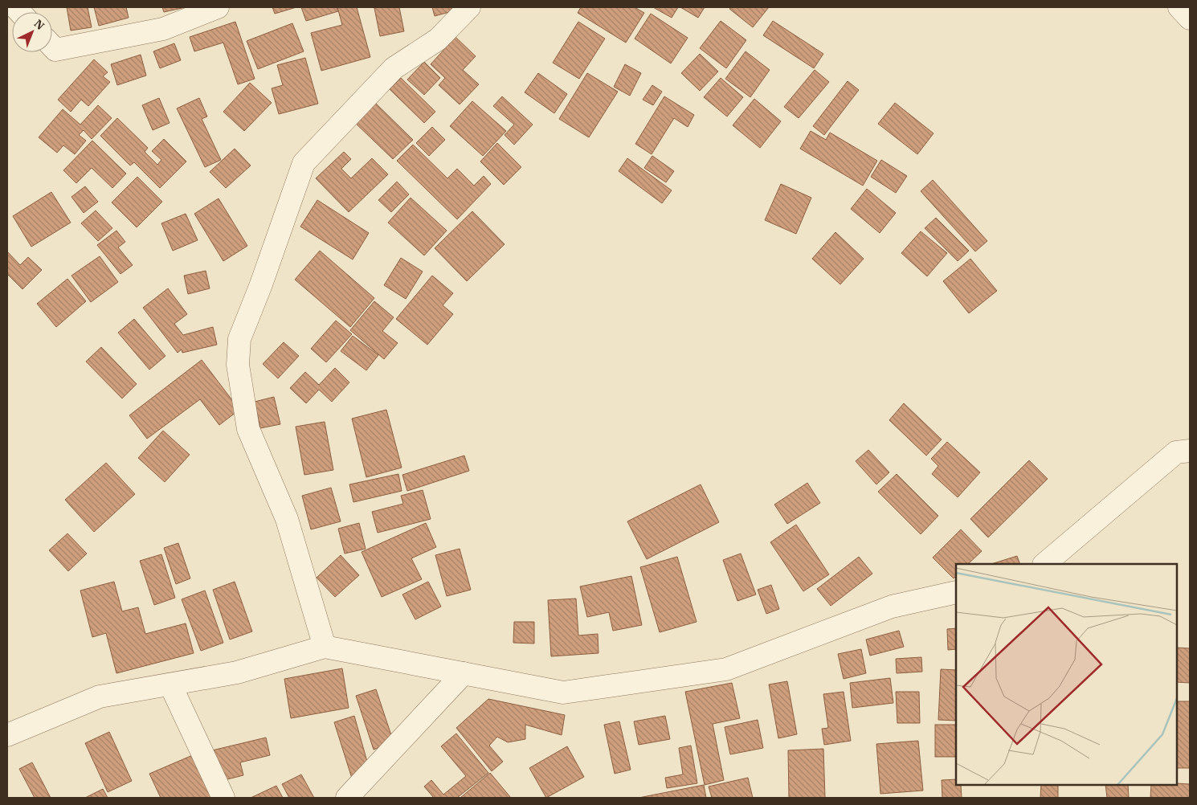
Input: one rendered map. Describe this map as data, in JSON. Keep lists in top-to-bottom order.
{
  "north": "top right"
}
